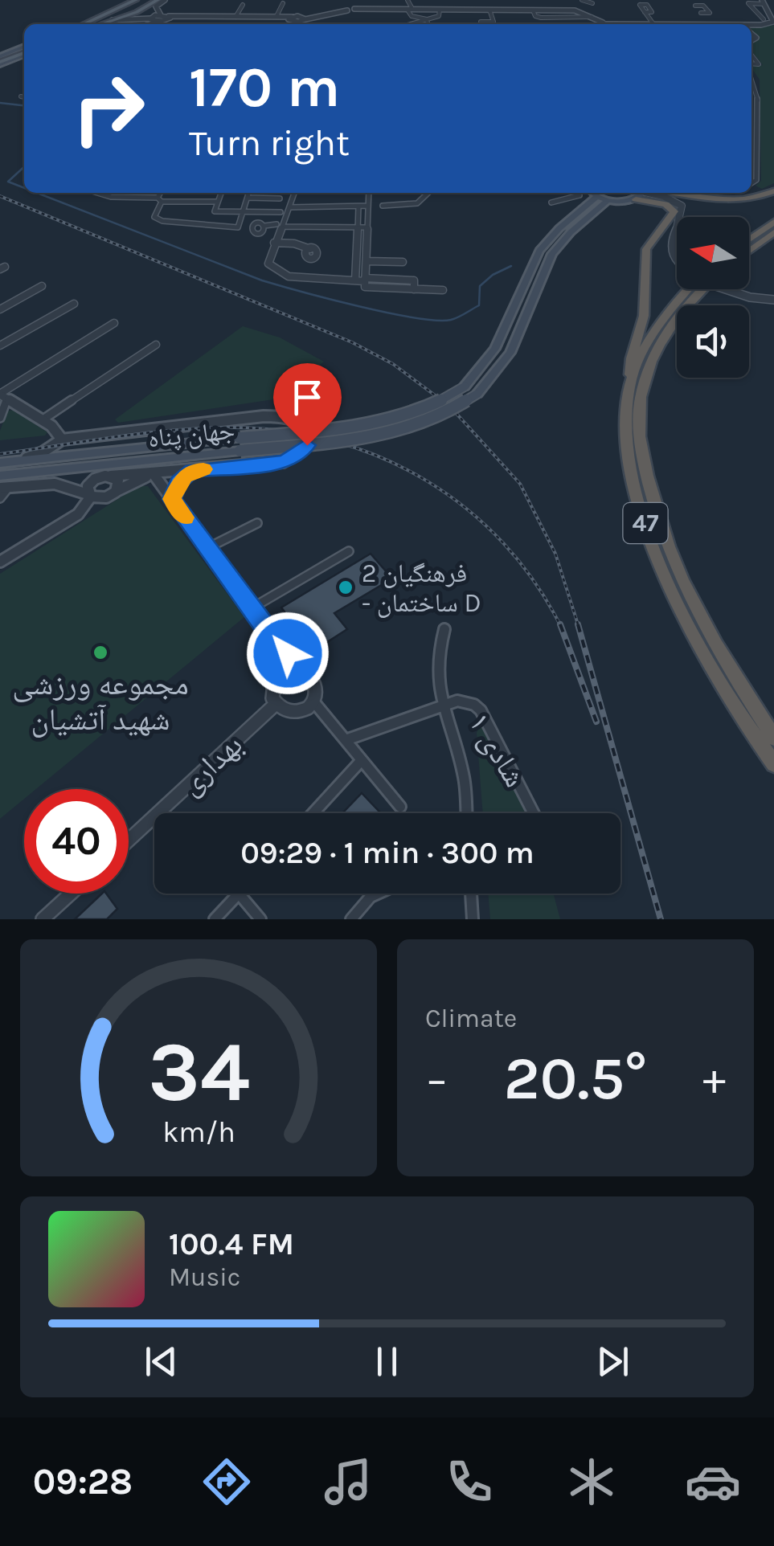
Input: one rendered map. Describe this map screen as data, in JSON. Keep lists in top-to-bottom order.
{
  "streets": {
    "highway": ["47"],
    "main road": ["جهان پناه"],
    "street": ["شادی ۱", "بهداری"]
  },
  "places": ["فرهنگیان 2 - ساختمان D", "مجموعه ورزشی شهید آتشیان"],
  "north": "left",
  "page": {
    "turn": ["170 m", "Turn right"],
    "limit": "40",
    "trip": "09:29 · 1 min · 300 m",
    "tile": "Climate",
    "heat": ["−", "20.5°", "+"],
    "song": ["100.4 FM", "Music"],
    "tabs": "09:28",
    "gauge": ["34", "km/h"]
  }
}
